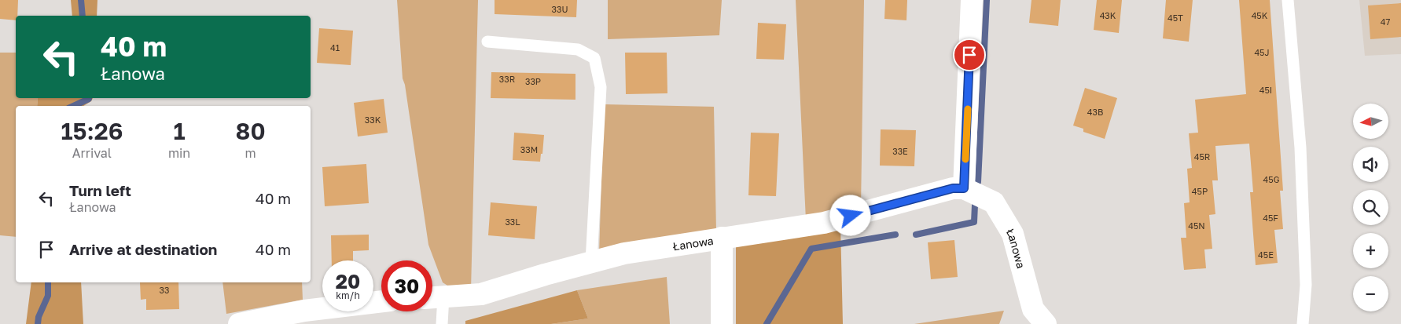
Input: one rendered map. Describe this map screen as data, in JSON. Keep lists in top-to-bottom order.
{
  "streets": {
    "street": ["Łanowa"]
  },
  "house_numbers": [
    "33U",
    "43K",
    "45K",
    "45T",
    "47",
    "41",
    "45J",
    "33R",
    "33P",
    "45I",
    "43B",
    "33K",
    "33M",
    "33E",
    "45R",
    "45G",
    "45P",
    "45F",
    "33L",
    "45N",
    "45E",
    "33"
  ],
  "north": "left",
  "page": {
    "turn": ["40 m", "Łanowa"],
    "map_buttons": ["+", "−"],
    "eta": [
      "15:26",
      "Arrival",
      "1",
      "min",
      "80",
      "m"
    ],
    "list": [
      {
        "name": "Turn left",
        "note": "Łanowa",
        "value": "40 m"
      },
      {
        "name": "Arrive at destination",
        "value": "40 m"
      }
    ],
    "speed": "20 km/h",
    "limit": "30"
  }
}
